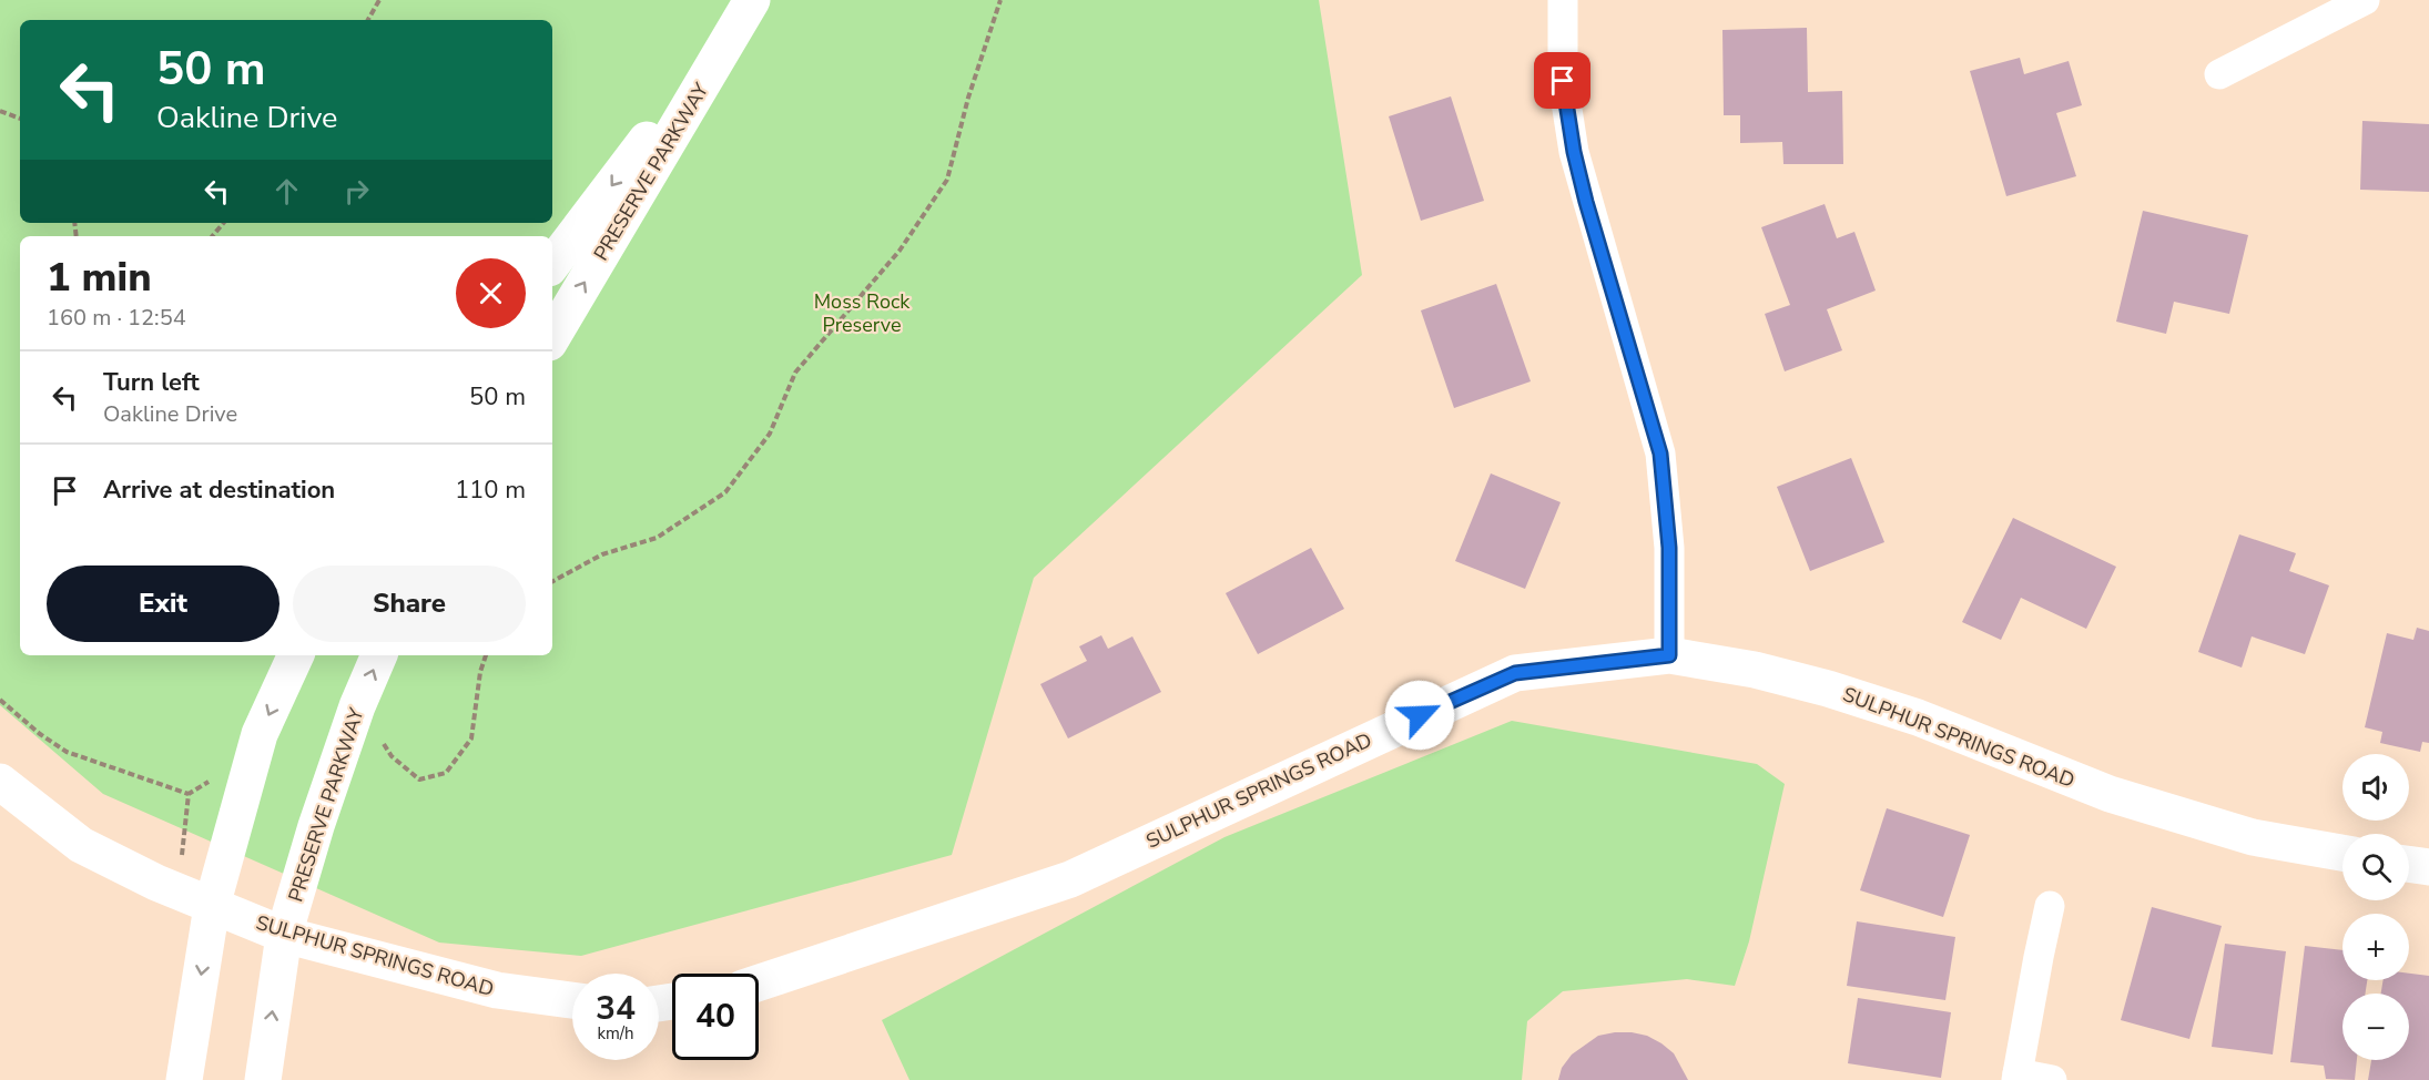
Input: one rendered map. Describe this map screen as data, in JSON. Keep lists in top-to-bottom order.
{
  "streets": {
    "street": ["PRESERVE PARKWAY", "SULPHUR SPRINGS ROAD"]
  },
  "crossings": [
    ["PRESERVE PARKWAY", "SULPHUR SPRINGS ROAD"]
  ],
  "parks": ["Moss Rock Preserve"],
  "page": {
    "turn": ["50 m", "Oakline Drive"],
    "heading": ["1 min", "160 m · 12:54"],
    "list": [
      {
        "name": "Turn left",
        "note": "Oakline Drive",
        "value": "50 m"
      },
      {
        "name": "Arrive at destination",
        "value": "110 m"
      }
    ],
    "buttons": ["Exit", "Share"],
    "map_buttons": ["+", "−"],
    "speed": "34 km/h",
    "limit": "40"
  }
}
